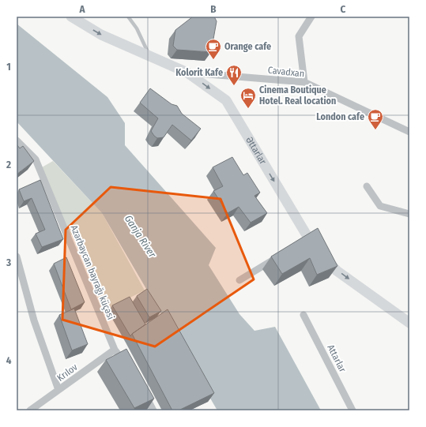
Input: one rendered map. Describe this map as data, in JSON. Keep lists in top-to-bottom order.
{
  "streets": {
    "street": [
      "Cavadxan",
      "Əttarlar",
      "Azərbaycan bayrağı küçəsi",
      "Attarlar",
      "Krılov"
    ]
  },
  "crossings": [
    ["Cavadxan", "Əttarlar"],
    ["Azərbaycan bayrağı küçəsi", "Krılov"]
  ],
  "one_way": ["Əttarlar"],
  "water": ["Ganja River"],
  "places": {
    "cafe": ["Orange cafe", "London cafe"],
    "restaurant": ["Kolorit Kafe"],
    "hotel": ["Cinema Boutique Hotel. Real location"]
  },
  "grid": {
    "columns": ["A", "B", "C"],
    "rows": [
      "1",
      "2",
      "3",
      "4"
    ]
  }
}
